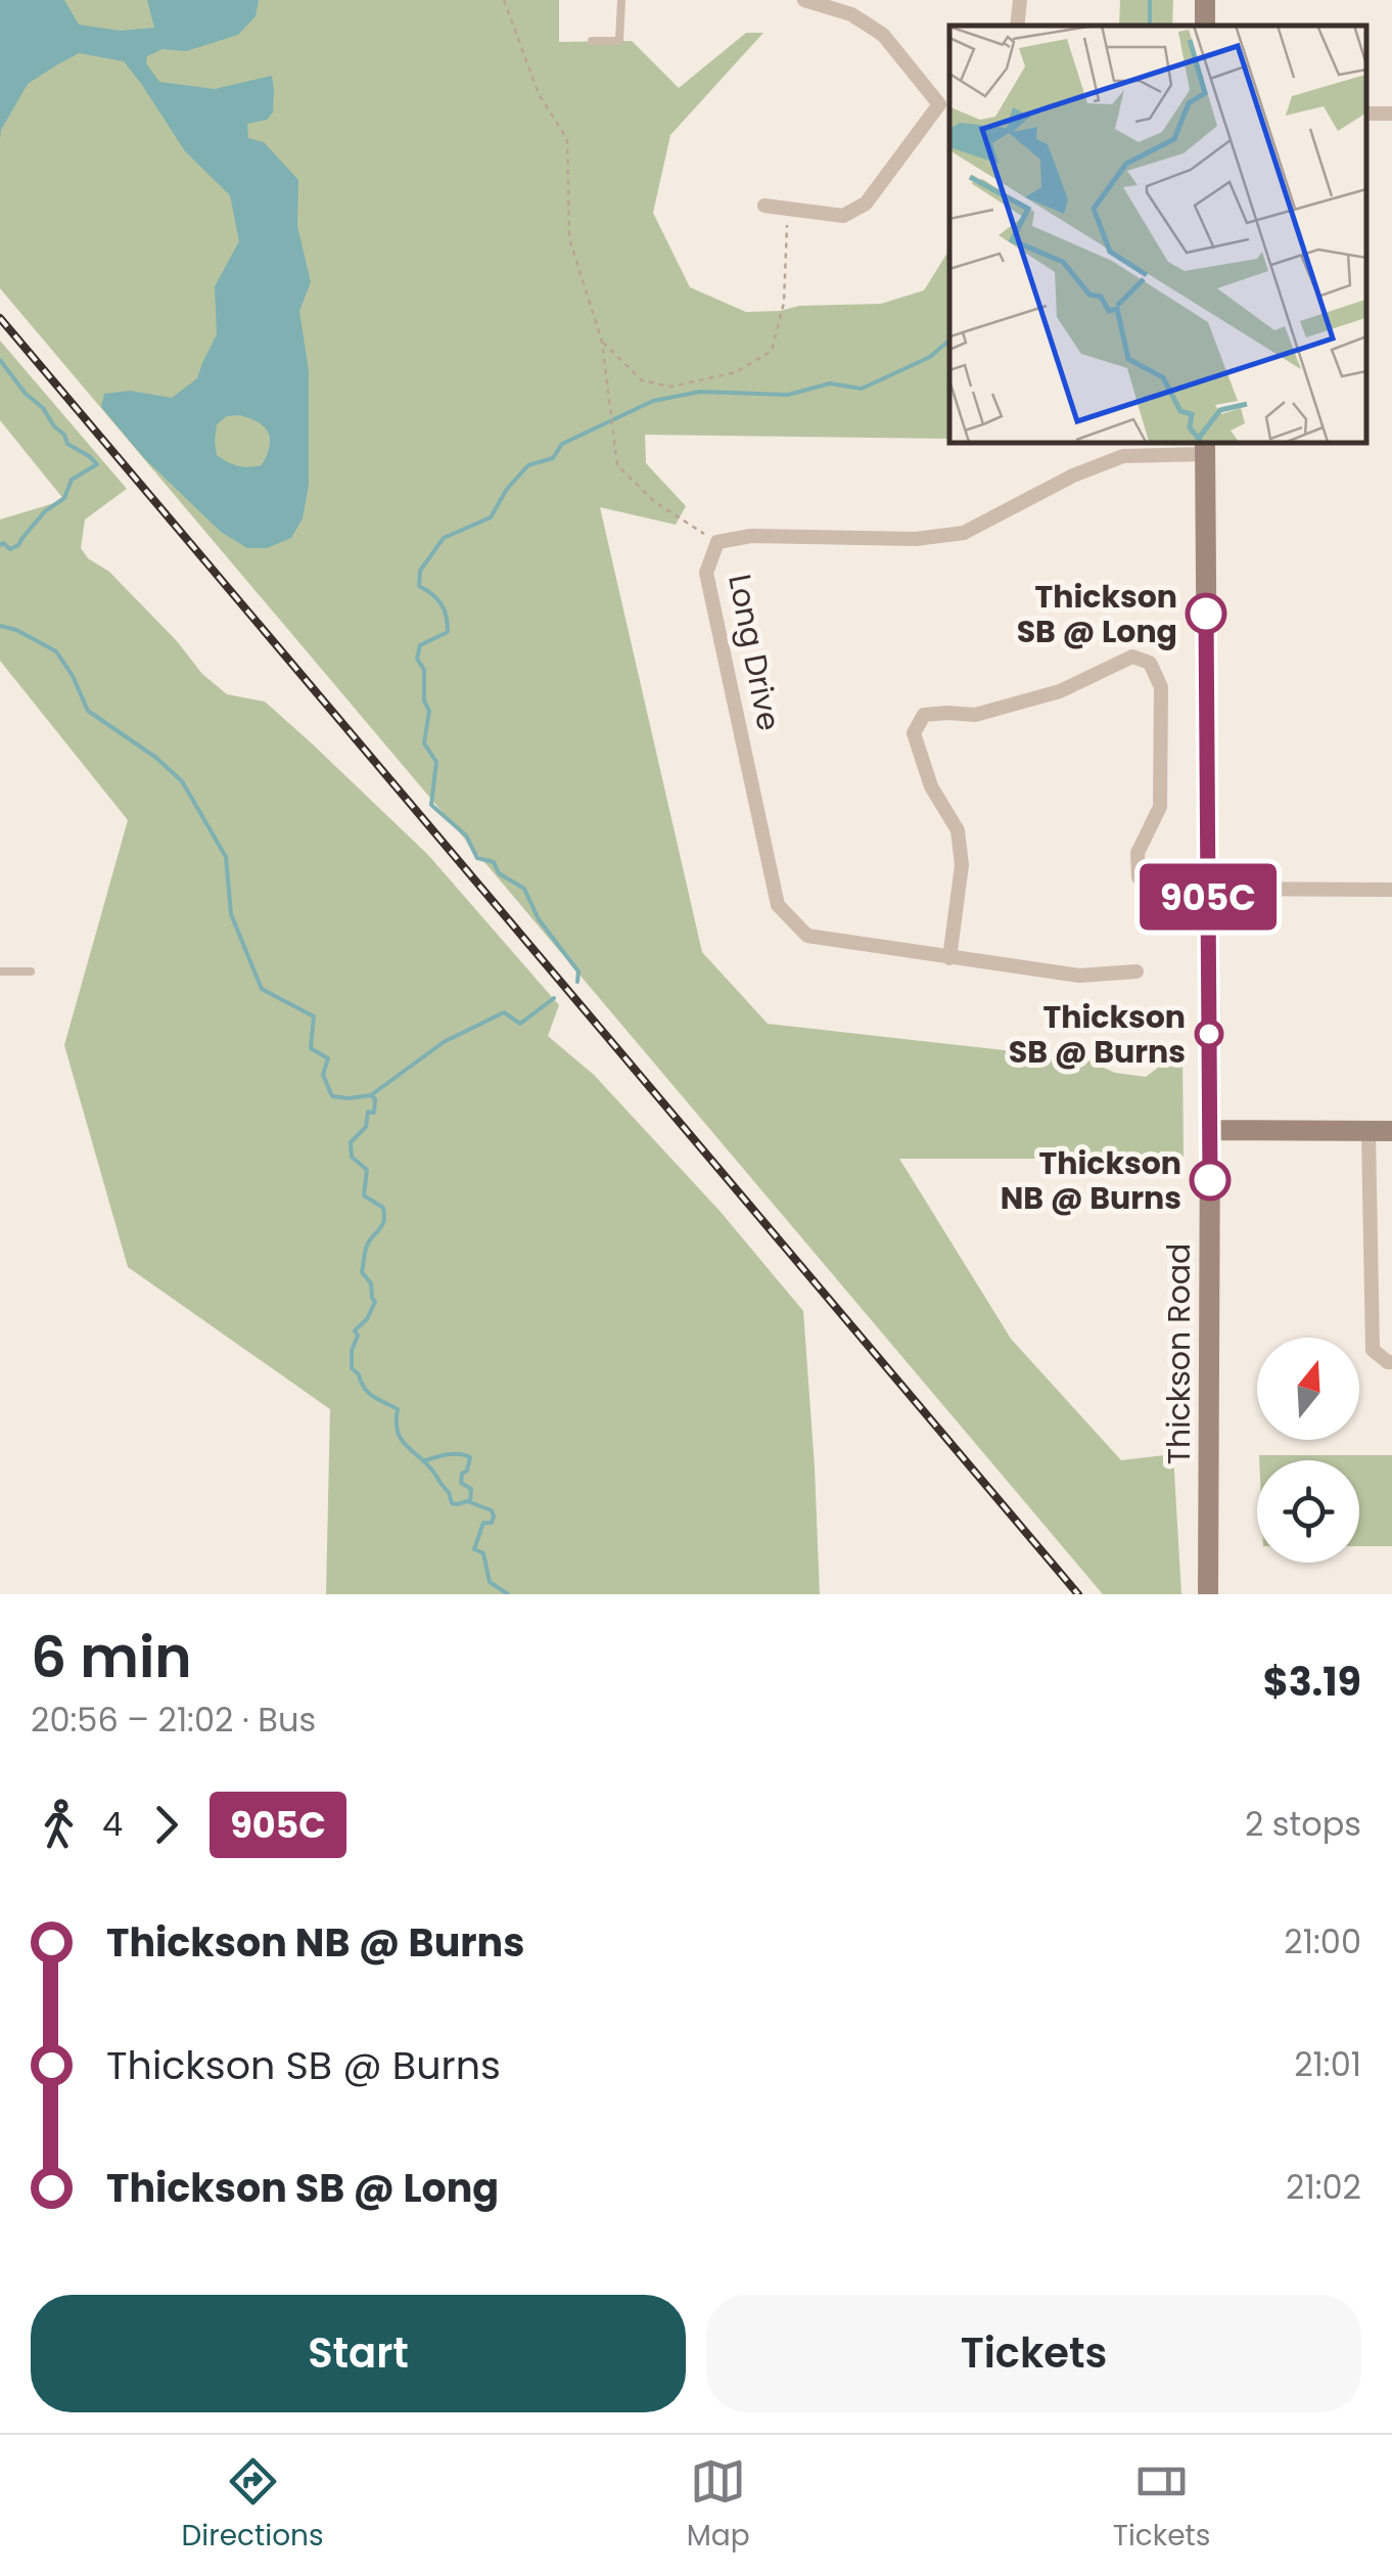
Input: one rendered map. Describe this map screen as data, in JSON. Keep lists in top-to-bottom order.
{
  "streets": {
    "main road": ["Thickson Road"],
    "street": ["Long Drive"]
  },
  "crossings": [
    ["Long Drive", "Thickson Road"]
  ],
  "places": ["Thickson SB @ Long", "Thickson SB @ Burns", "Thickson NB @ Burns"],
  "lines": ["bus line 905C"],
  "north": "top",
  "page": {
    "on_map": "905C",
    "heading": ["6 min", "20:56 – 21:02 · Bus", "$3.19"],
    "legs": ["4", "905C", "2 stops"],
    "list": [
      {
        "name": "Thickson NB @ Burns",
        "value": "21:00"
      },
      {
        "name": "Thickson SB @ Burns",
        "value": "21:01"
      },
      {
        "name": "Thickson SB @ Long",
        "value": "21:02"
      }
    ],
    "buttons": ["Start", "Tickets"],
    "tabs": ["Directions", "Map", "Tickets"]
  }
}
